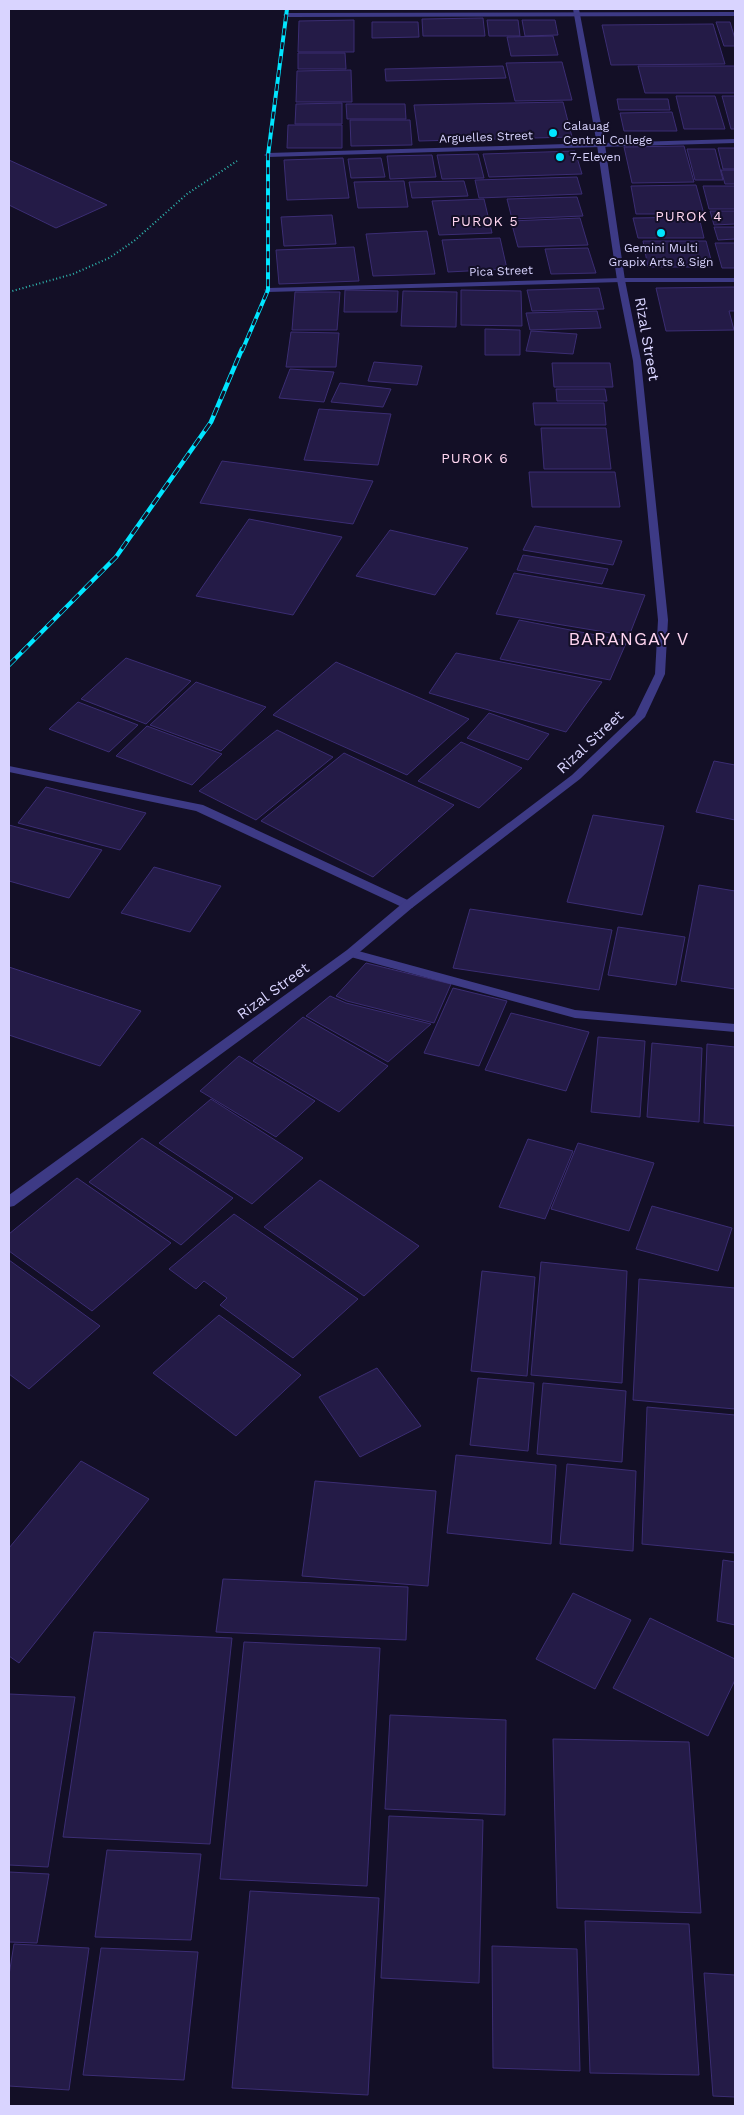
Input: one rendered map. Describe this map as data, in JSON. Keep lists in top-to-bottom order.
{
  "streets": {
    "street": ["Arguelles Street", "Pica Street", "Rizal Street"]
  },
  "crossings": [
    ["Arguelles Street", "Rizal Street"],
    ["Pica Street", "Rizal Street"]
  ],
  "districts": [
    "PUROK 4",
    "PUROK 5",
    "PUROK 6",
    "BARANGAY V"
  ],
  "places": ["Calauag Central College", "7-Eleven", "Gemini Multi Grapix Arts & Sign"]
}
